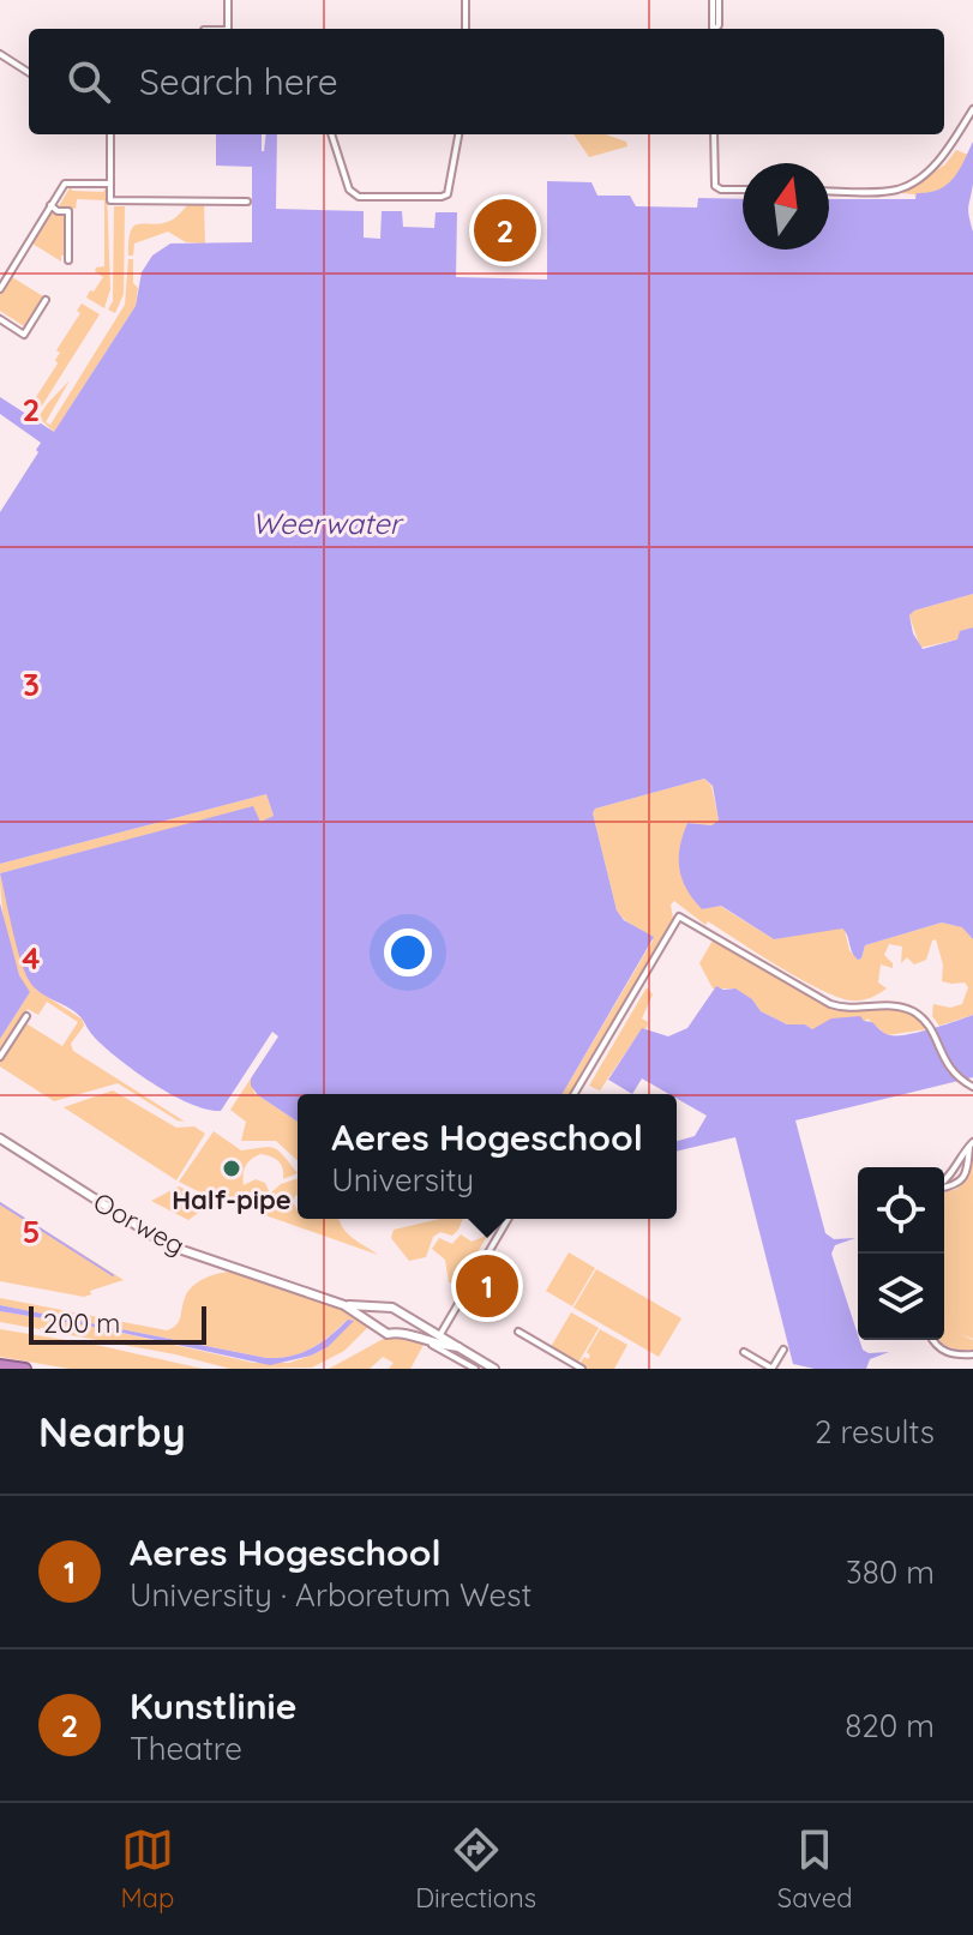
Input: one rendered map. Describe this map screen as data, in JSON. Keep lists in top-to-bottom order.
{
  "streets": {
    "street": ["Oorweg"]
  },
  "water": ["Weerwater"],
  "places": ["Half-pipe"],
  "scale_bar": "200 m",
  "north": "top",
  "page": {
    "search": "Search here",
    "pins": ["2", "1"],
    "popup": ["Aeres Hogeschool", "University"],
    "scale": "200 m",
    "heading": ["Nearby", "2 results"],
    "list": [
      {
        "mark": "1",
        "name": "Aeres Hogeschool",
        "note": "University · Arboretum West",
        "value": "380 m"
      },
      {
        "mark": "2",
        "name": "Kunstlinie",
        "note": "Theatre",
        "value": "820 m"
      }
    ],
    "nav": ["Map", "Directions", "Saved"]
  },
  "grid": {
    "rows": [
      "2",
      "3",
      "4",
      "5"
    ]
  }
}
